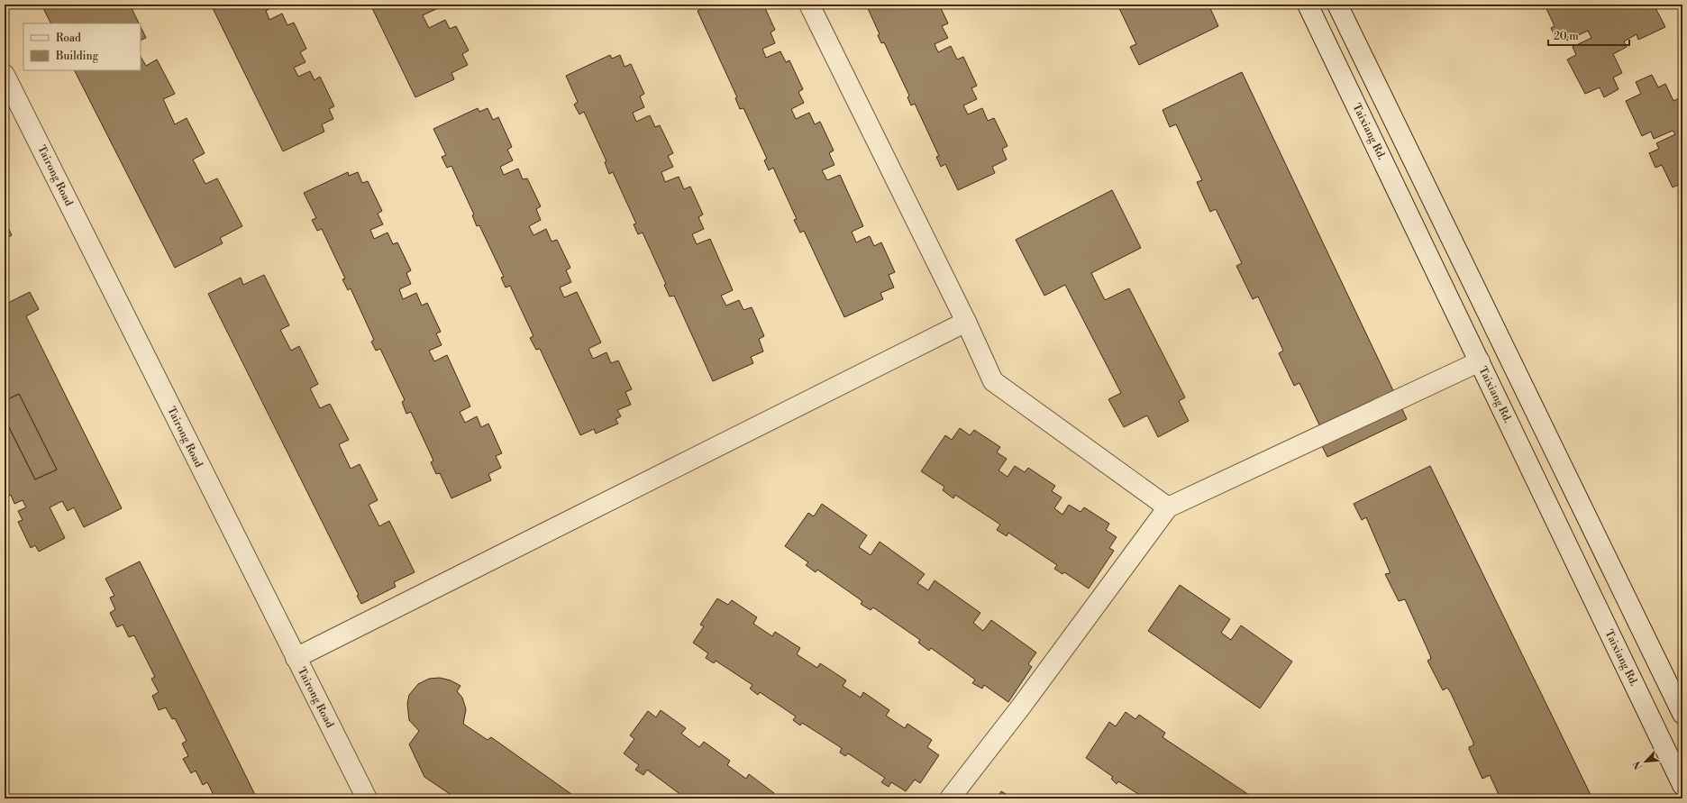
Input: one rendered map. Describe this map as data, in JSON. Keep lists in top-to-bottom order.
{
  "streets": {
    "street": ["Taixiang Rd.", "Tairong Road"]
  },
  "legend": ["Road", "Building"],
  "scale_bar": "20 m",
  "north": "bottom left"
}
